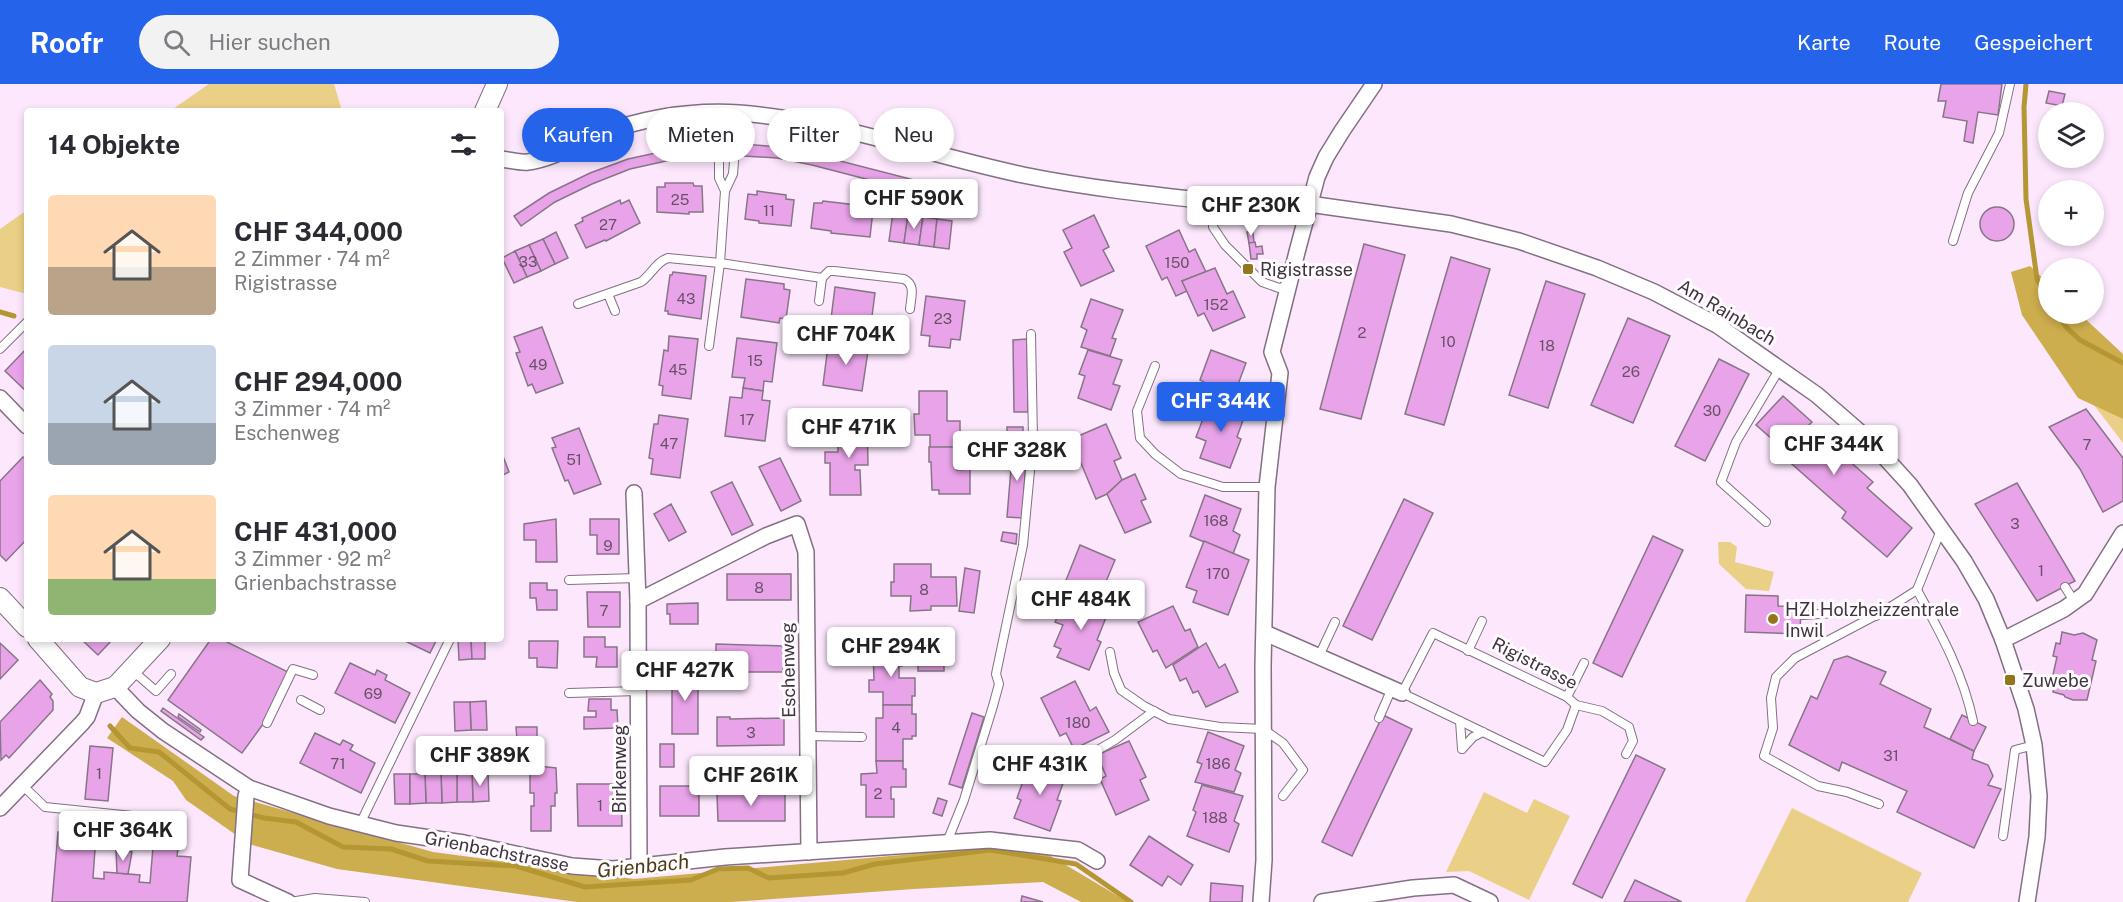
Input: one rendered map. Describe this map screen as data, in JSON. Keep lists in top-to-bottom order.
{
  "streets": {
    "street": [
      "Am Rainbach",
      "Rigistrasse",
      "Eschenweg",
      "Birkenweg",
      "Grienbachstrasse"
    ]
  },
  "crossings": [
    ["Eschenweg", "Birkenweg"],
    ["Eschenweg", "Grienbachstrasse"],
    ["Birkenweg", "Grienbachstrasse"]
  ],
  "water": ["Grienbach"],
  "places": {
    "transit": ["Rigistrasse", "Zuwebe"],
    "other": ["HZI Holzheizzentrale Inwil"]
  },
  "house_numbers": [
    "25",
    "11",
    "27",
    "33",
    "150",
    "43",
    "152",
    "23",
    "2",
    "10",
    "18",
    "15",
    "49",
    "45",
    "26",
    "30",
    "17",
    "47",
    "7",
    "51",
    "168",
    "3",
    "9",
    "1",
    "170",
    "8",
    "8",
    "7",
    "69",
    "180",
    "4",
    "3",
    "31",
    "71",
    "186",
    "1",
    "2",
    "1",
    "188"
  ],
  "page": {
    "header": "Roofr",
    "search": "Hier suchen",
    "nav": ["Karte", "Route", "Gespeichert"],
    "map_buttons": ["+", "−"],
    "chip": [
      "Kaufen",
      "Mieten",
      "Filter",
      "Neu"
    ],
    "heading": "14 Objekte",
    "price": [
      "CHF 590K",
      "CHF 230K",
      "CHF 704K",
      "CHF 344K",
      "CHF 471K",
      "CHF 344K",
      "CHF 328K",
      "CHF 484K",
      "CHF 294K",
      "CHF 427K",
      "CHF 389K",
      "CHF 431K",
      "CHF 261K",
      "CHF 364K"
    ],
    "list": [
      {
        "name": "CHF 344,000",
        "note": "2 Zimmer · 74 m² · Rigistrasse"
      },
      {
        "name": "CHF 294,000",
        "note": "3 Zimmer · 74 m² · Eschenweg"
      },
      {
        "name": "CHF 431,000",
        "note": "3 Zimmer · 92 m² · Grienbachstrasse"
      }
    ]
  }
}
